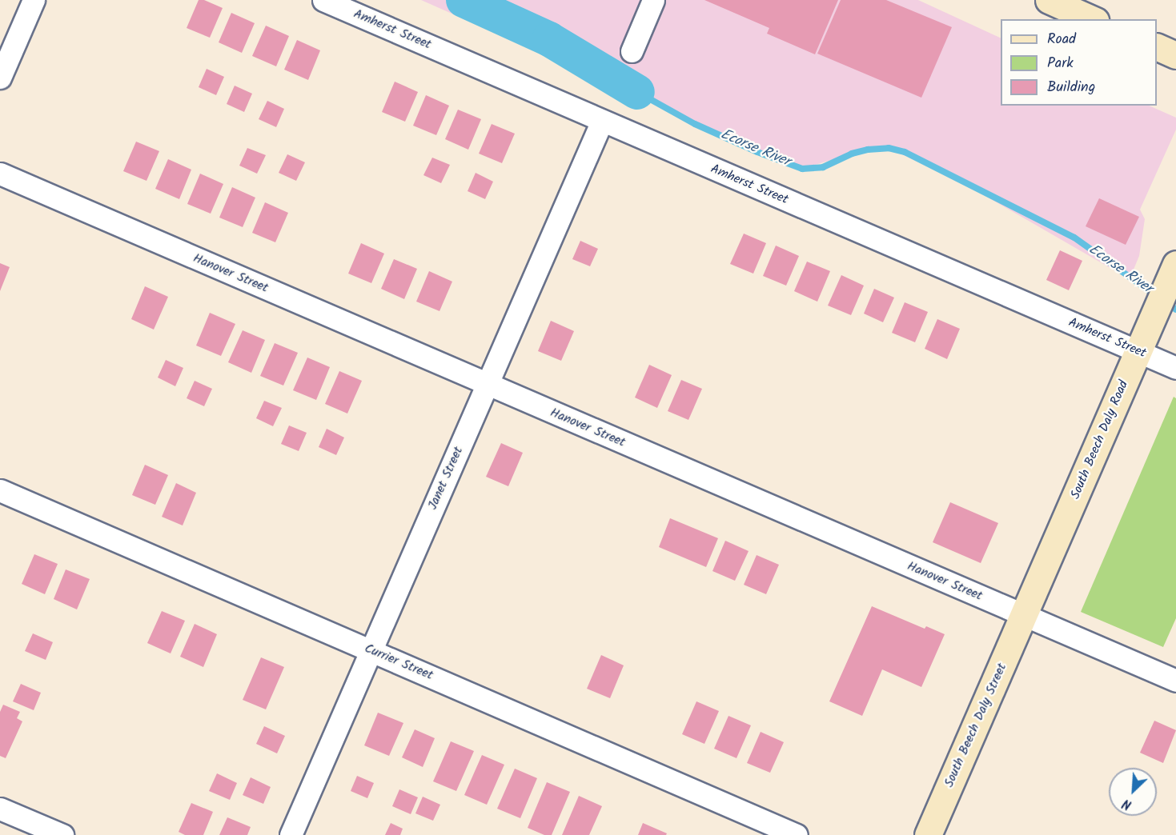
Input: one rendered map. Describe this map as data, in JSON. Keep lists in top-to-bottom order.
{
  "streets": {
    "main road": ["South Beech Daly Road", "South Beech Daly Street"],
    "street": [
      "Amherst Street",
      "Hanover Street",
      "Janet Street",
      "Currier Street"
    ]
  },
  "crossings": [
    ["Amherst Street", "South Beech Daly Road"],
    ["Amherst Street", "Janet Street"],
    ["Hanover Street", "South Beech Daly Road"],
    ["Hanover Street", "Janet Street"],
    ["Hanover Street", "South Beech Daly Street"],
    ["South Beech Daly Road", "South Beech Daly Street"],
    ["Janet Street", "Currier Street"]
  ],
  "water": ["Ecorse River"],
  "legend": ["Road", "Park", "Building"],
  "north": "bottom left"
}
